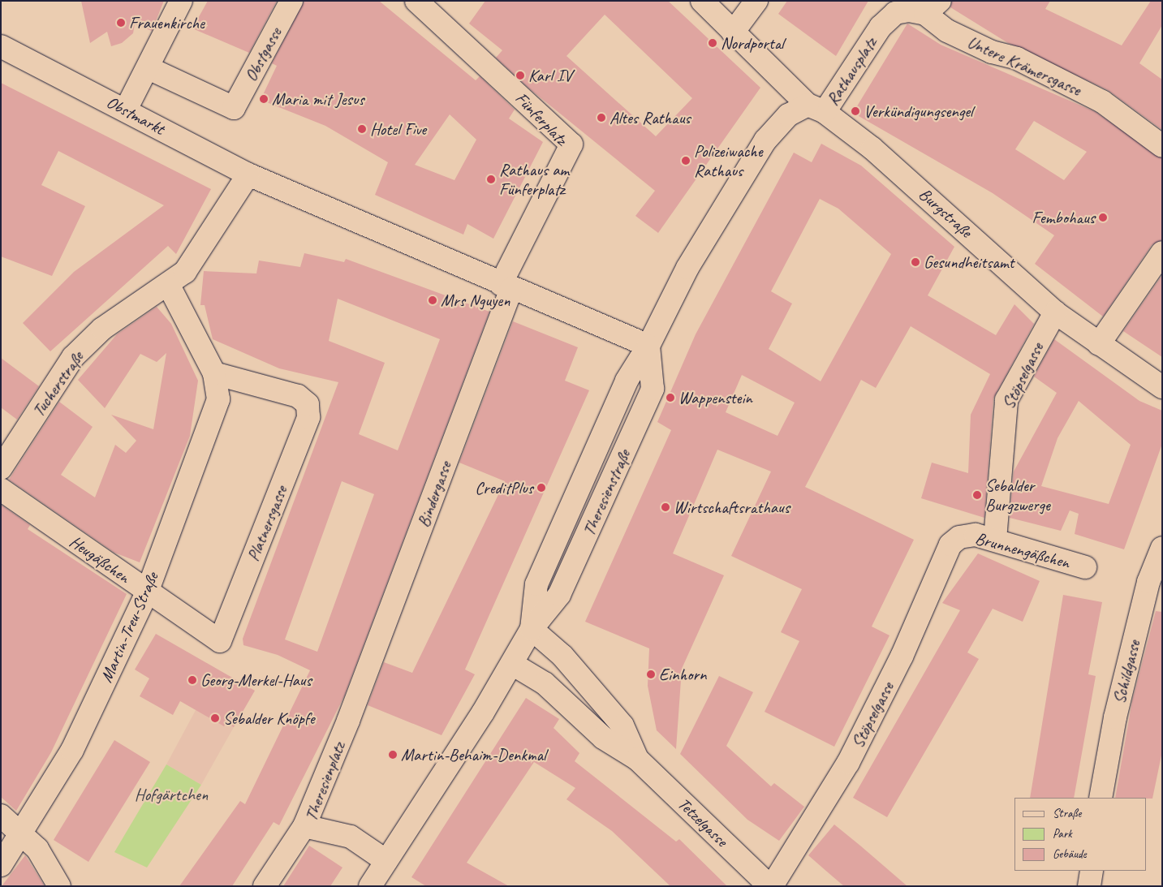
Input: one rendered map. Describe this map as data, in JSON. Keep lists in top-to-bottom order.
{
  "streets": {
    "street": [
      "Obstgasse",
      "Untere Krämersgasse",
      "Rathausplatz",
      "Obstmarkt",
      "Fünferplatz",
      "Burgstraße",
      "Stöpselgasse",
      "Tucherstraße",
      "Theresienstraße",
      "Bindergasse",
      "Platnersgasse",
      "Brunnengäßchen",
      "Heugäßchen",
      "Martin-Treu-Straße",
      "Schildgasse",
      "Theresienplatz",
      "Tetzelgasse"
    ]
  },
  "crossings": [
    ["Untere Krämersgasse", "Rathausplatz"],
    ["Rathausplatz", "Burgstraße"],
    ["Rathausplatz", "Theresienstraße"],
    ["Obstmarkt", "Fünferplatz"],
    ["Obstmarkt", "Bindergasse"],
    ["Fünferplatz", "Bindergasse"],
    ["Burgstraße", "Stöpselgasse"],
    ["Burgstraße", "Theresienstraße"],
    ["Stöpselgasse", "Brunnengäßchen"],
    ["Stöpselgasse", "Tetzelgasse"],
    ["Tucherstraße", "Martin-Treu-Straße"],
    ["Theresienstraße", "Theresienplatz"],
    ["Theresienstraße", "Tetzelgasse"],
    ["Bindergasse", "Theresienplatz"],
    ["Platnersgasse", "Heugäßchen"],
    ["Platnersgasse", "Martin-Treu-Straße"],
    ["Heugäßchen", "Martin-Treu-Straße"]
  ],
  "parks": ["Hofgärtchen"],
  "places": [
    "Frauenkirche",
    "Nordportal",
    "Karl IV",
    "Maria mit Jesus",
    "Verkündigungsengel",
    "Altes Rathaus",
    "Hotel Five",
    "Polizeiwache Rathaus",
    "Rathaus am Fünferplatz",
    "Fembohaus",
    "Gesundheitsamt",
    "Mrs Nguyen",
    "Wappenstein",
    "CreditPlus",
    "Sebalder Burgzwerge",
    "Wirtschaftsrathaus",
    "Einhorn",
    "Georg-Merkel-Haus",
    "Sebalder Knöpfe",
    "Martin-Behaim-Denkmal"
  ],
  "legend": ["Straße", "Park", "Gebäude"]
}
